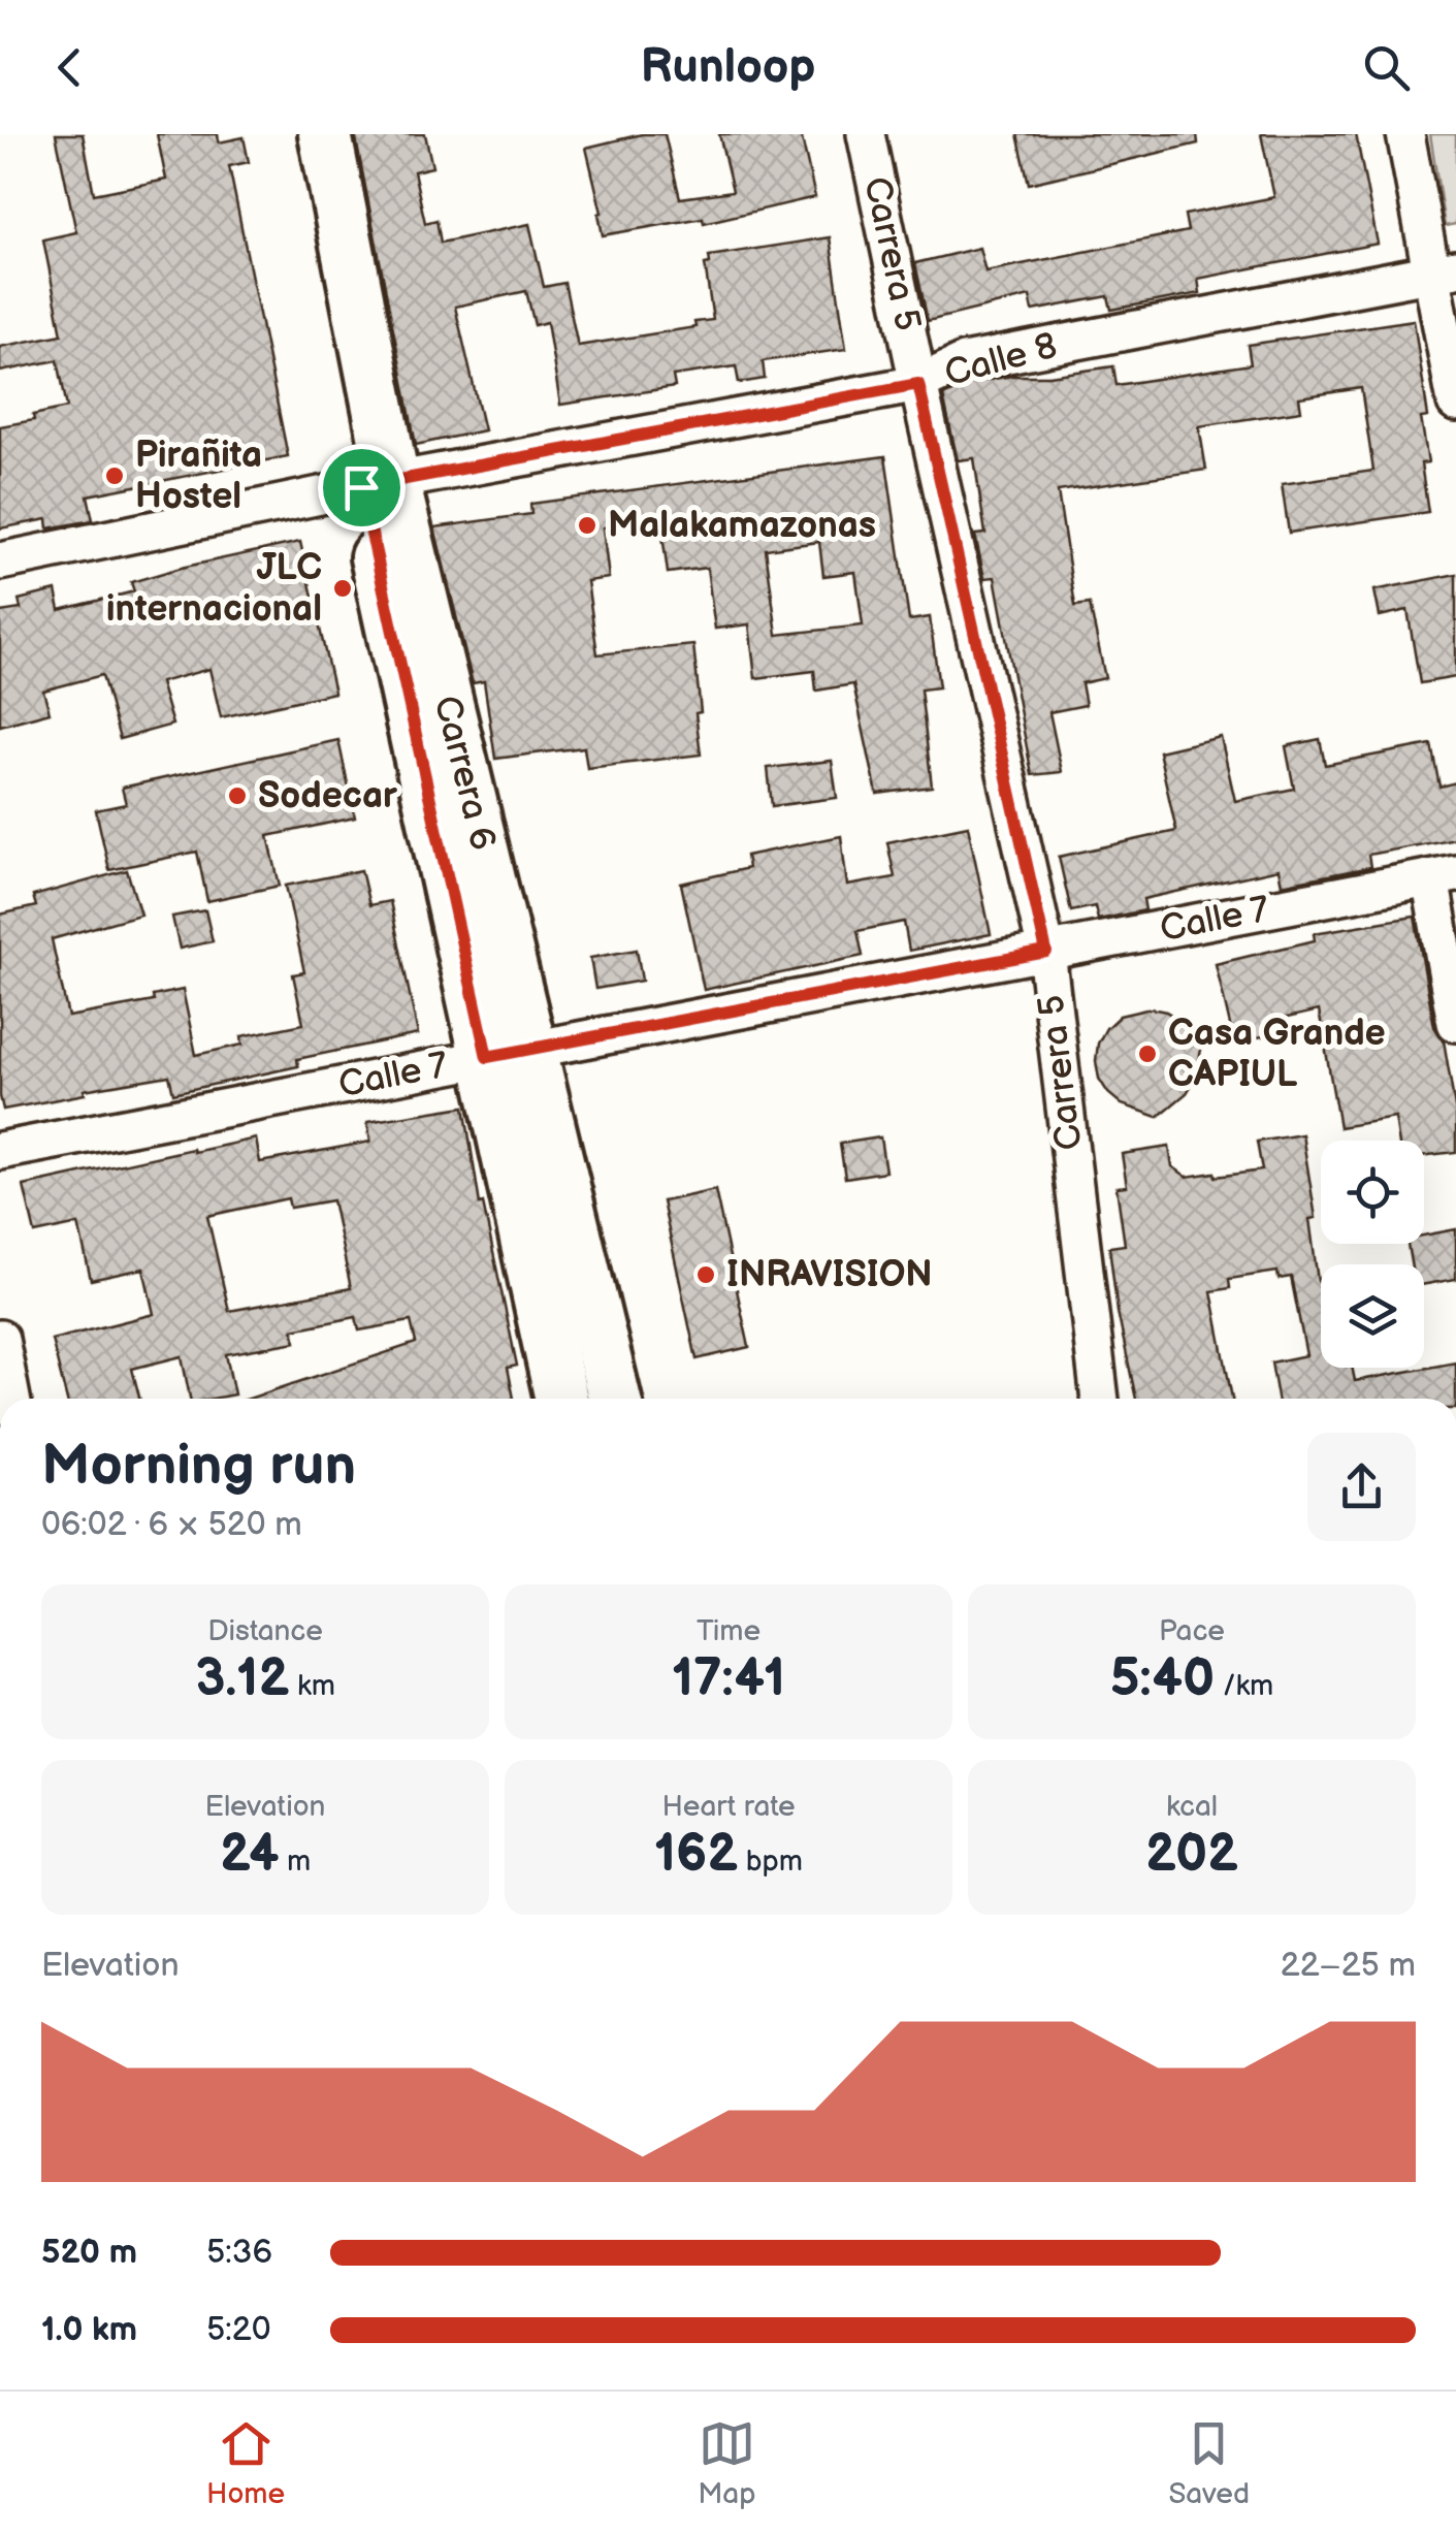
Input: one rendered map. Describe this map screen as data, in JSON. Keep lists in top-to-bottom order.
{
  "streets": {
    "main road": ["Carrera 6"],
    "street": ["Carrera 5", "Calle 8", "Calle 7"]
  },
  "crossings": [
    ["Carrera 5", "Calle 8"],
    ["Carrera 5", "Calle 7"],
    ["Calle 8", "Carrera 6"],
    ["Carrera 6", "Calle 7"]
  ],
  "places": [
    "Pirañita Hostel",
    "Malakamazonas",
    "JLC internacional",
    "Sodecar",
    "Casa Grande CAPIUL",
    "INRAVISION"
  ],
  "page": {
    "header": "Runloop",
    "heading": ["Morning run", "06:02 · 6 × 520 m"],
    "stats": [
      ["Distance", "3.12 km"],
      ["Time", "17:41"],
      ["Pace", "5:40 /km"],
      ["Elevation", "24 m"],
      ["Heart rate", "162 bpm"],
      ["kcal", "202"]
    ],
    "chart": ["Elevation", "22–25 m"],
    "list": [
      {
        "name": "520 m",
        "note": "5:36"
      },
      {
        "name": "1.0 km",
        "note": "5:20"
      }
    ],
    "tabs": ["Home", "Map", "Saved"]
  }
}
